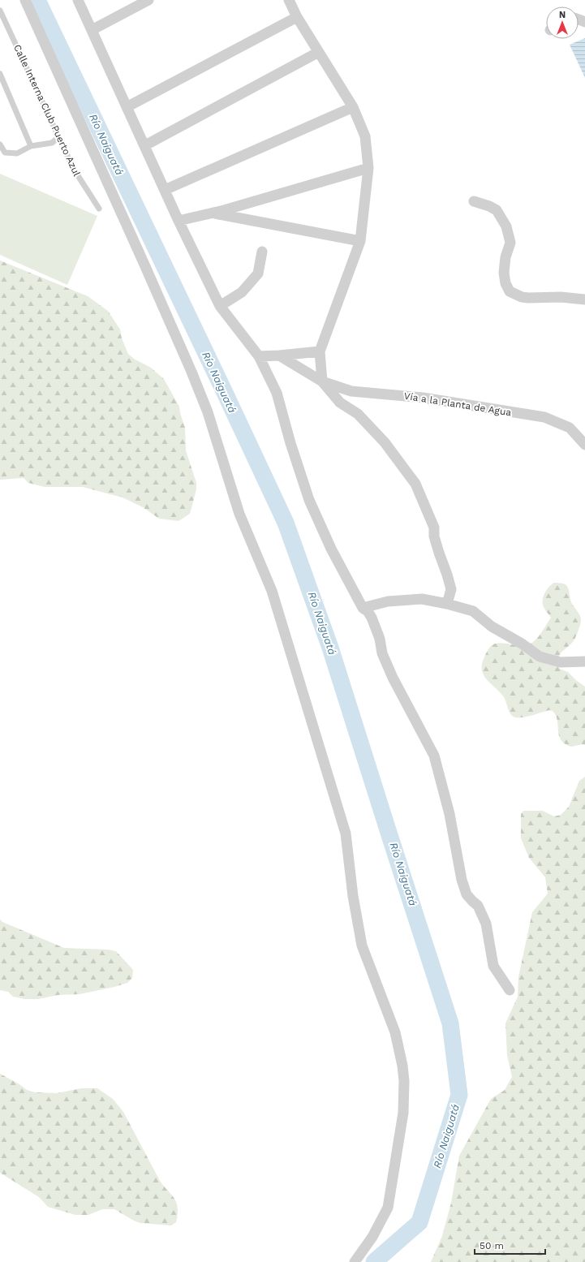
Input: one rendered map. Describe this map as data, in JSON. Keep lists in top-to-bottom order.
{
  "streets": {
    "street": ["Vía a la Planta de Agua"],
    "lane": ["Calle Interna Club Puerto Azul"]
  },
  "water": ["Río Naiguatá"],
  "scale_bar": "50 m",
  "north": "top"
}
